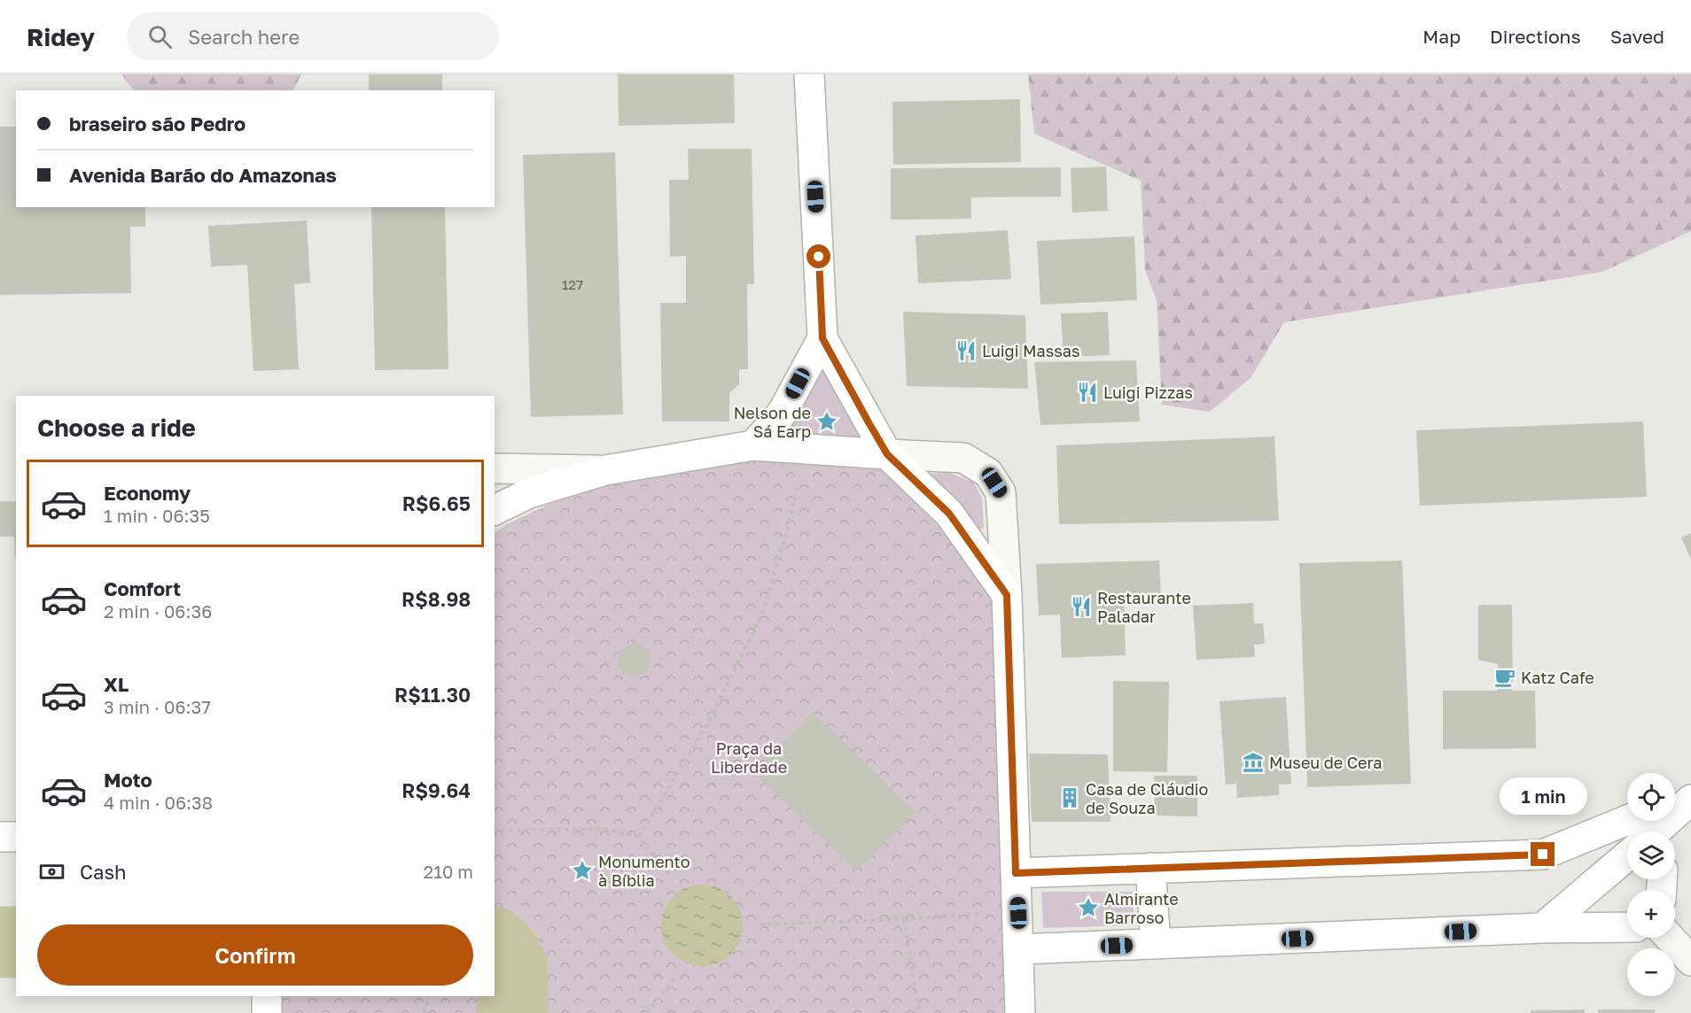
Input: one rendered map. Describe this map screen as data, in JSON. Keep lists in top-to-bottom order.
{
  "parks": ["Praça da Liberdade"],
  "places": {
    "restaurant": ["Luigi Massas", "Luigi Pizzas", "Restaurante Paladar"],
    "place": ["Nelson de Sá Earp", "Monumento à Bíblia", "Almirante Barroso"],
    "cafe": ["Katz Cafe"],
    "museum": ["Museu de Cera"],
    "building": ["Casa de Cláudio de Souza"]
  },
  "house_numbers": ["127"],
  "page": {
    "header": "Ridey",
    "search": "Search here",
    "nav": ["Map", "Directions", "Saved"],
    "banner": ["braseiro são Pedro", "Avenida Barão do Amazonas"],
    "heading": "Choose a ride",
    "list": [
      {
        "name": "Economy",
        "note": "1 min · 06:35",
        "value": "R$6.65"
      },
      {
        "name": "Comfort",
        "note": "2 min · 06:36",
        "value": "R$8.98"
      },
      {
        "name": "XL",
        "note": "3 min · 06:37",
        "value": "R$11.30"
      },
      {
        "name": "Moto",
        "note": "4 min · 06:38",
        "value": "R$9.64"
      }
    ],
    "map_buttons": ["+", "−"],
    "bubble": "1 min",
    "pay": ["Cash", "210 m"],
    "buttons": "Confirm"
  }
}
